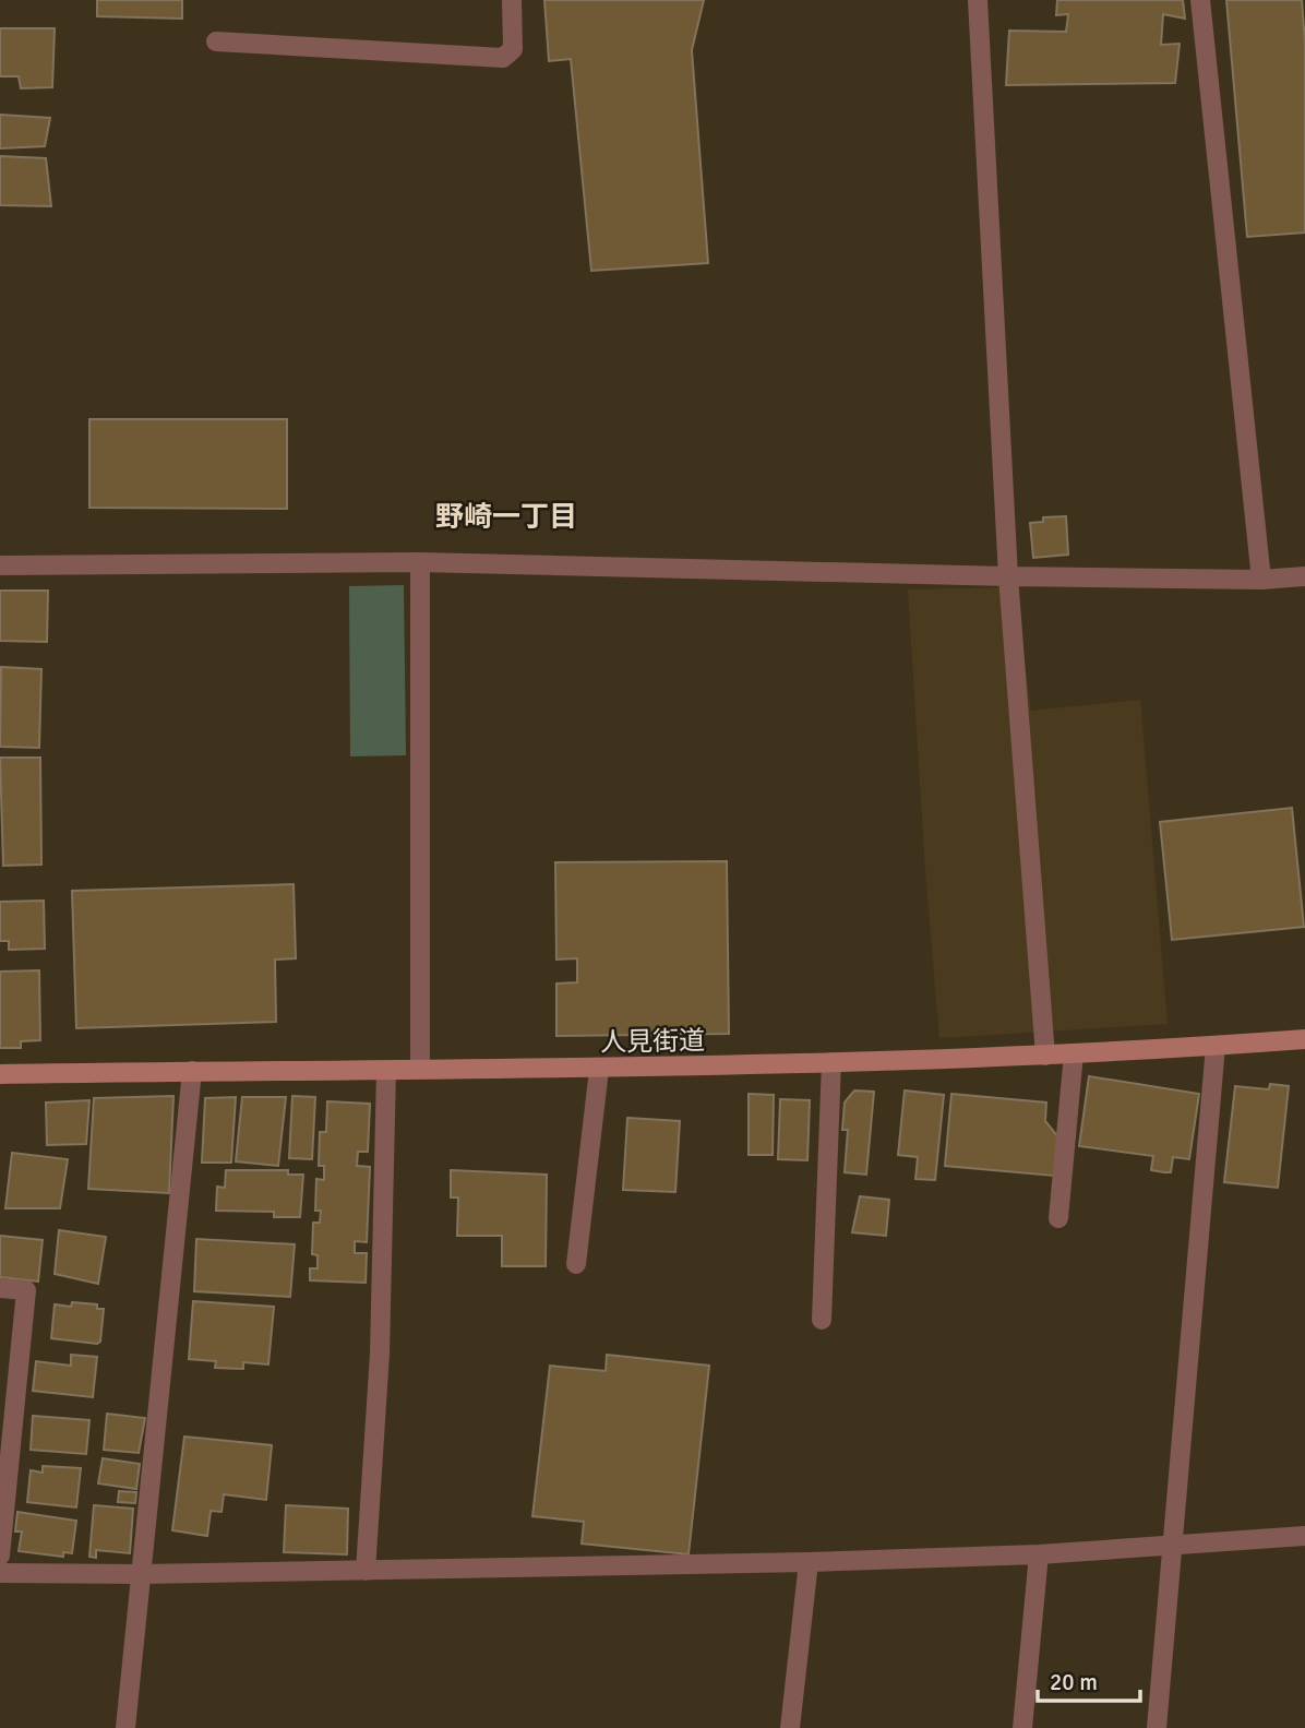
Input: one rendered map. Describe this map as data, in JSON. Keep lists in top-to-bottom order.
{
  "streets": {
    "main road": ["人見街道"]
  },
  "districts": ["野崎一丁目"],
  "scale_bar": "20 m"
}
